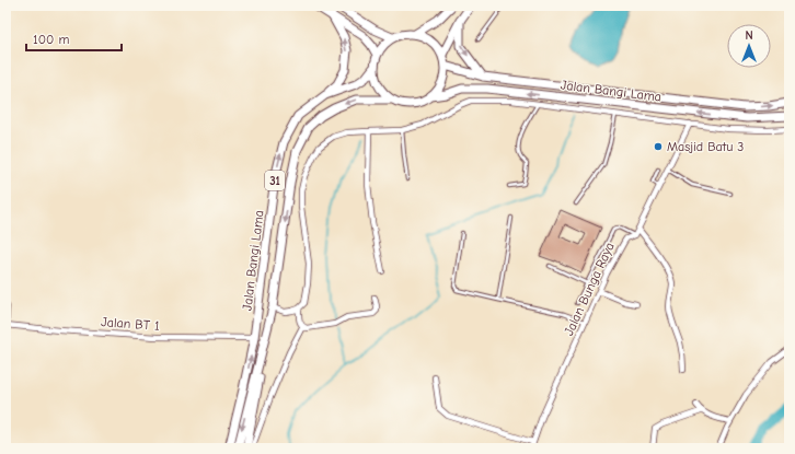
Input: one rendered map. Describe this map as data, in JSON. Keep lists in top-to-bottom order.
{
  "streets": {
    "main road": ["Jalan Bangi Lama", "31"],
    "street": ["Jalan Bunga Raya", "Jalan BT 1"]
  },
  "crossings": [
    ["Jalan Bangi Lama", "Jalan BT 1"]
  ],
  "places": ["Masjid Batu 3"],
  "scale_bar": "100 m",
  "north": "top"
}
